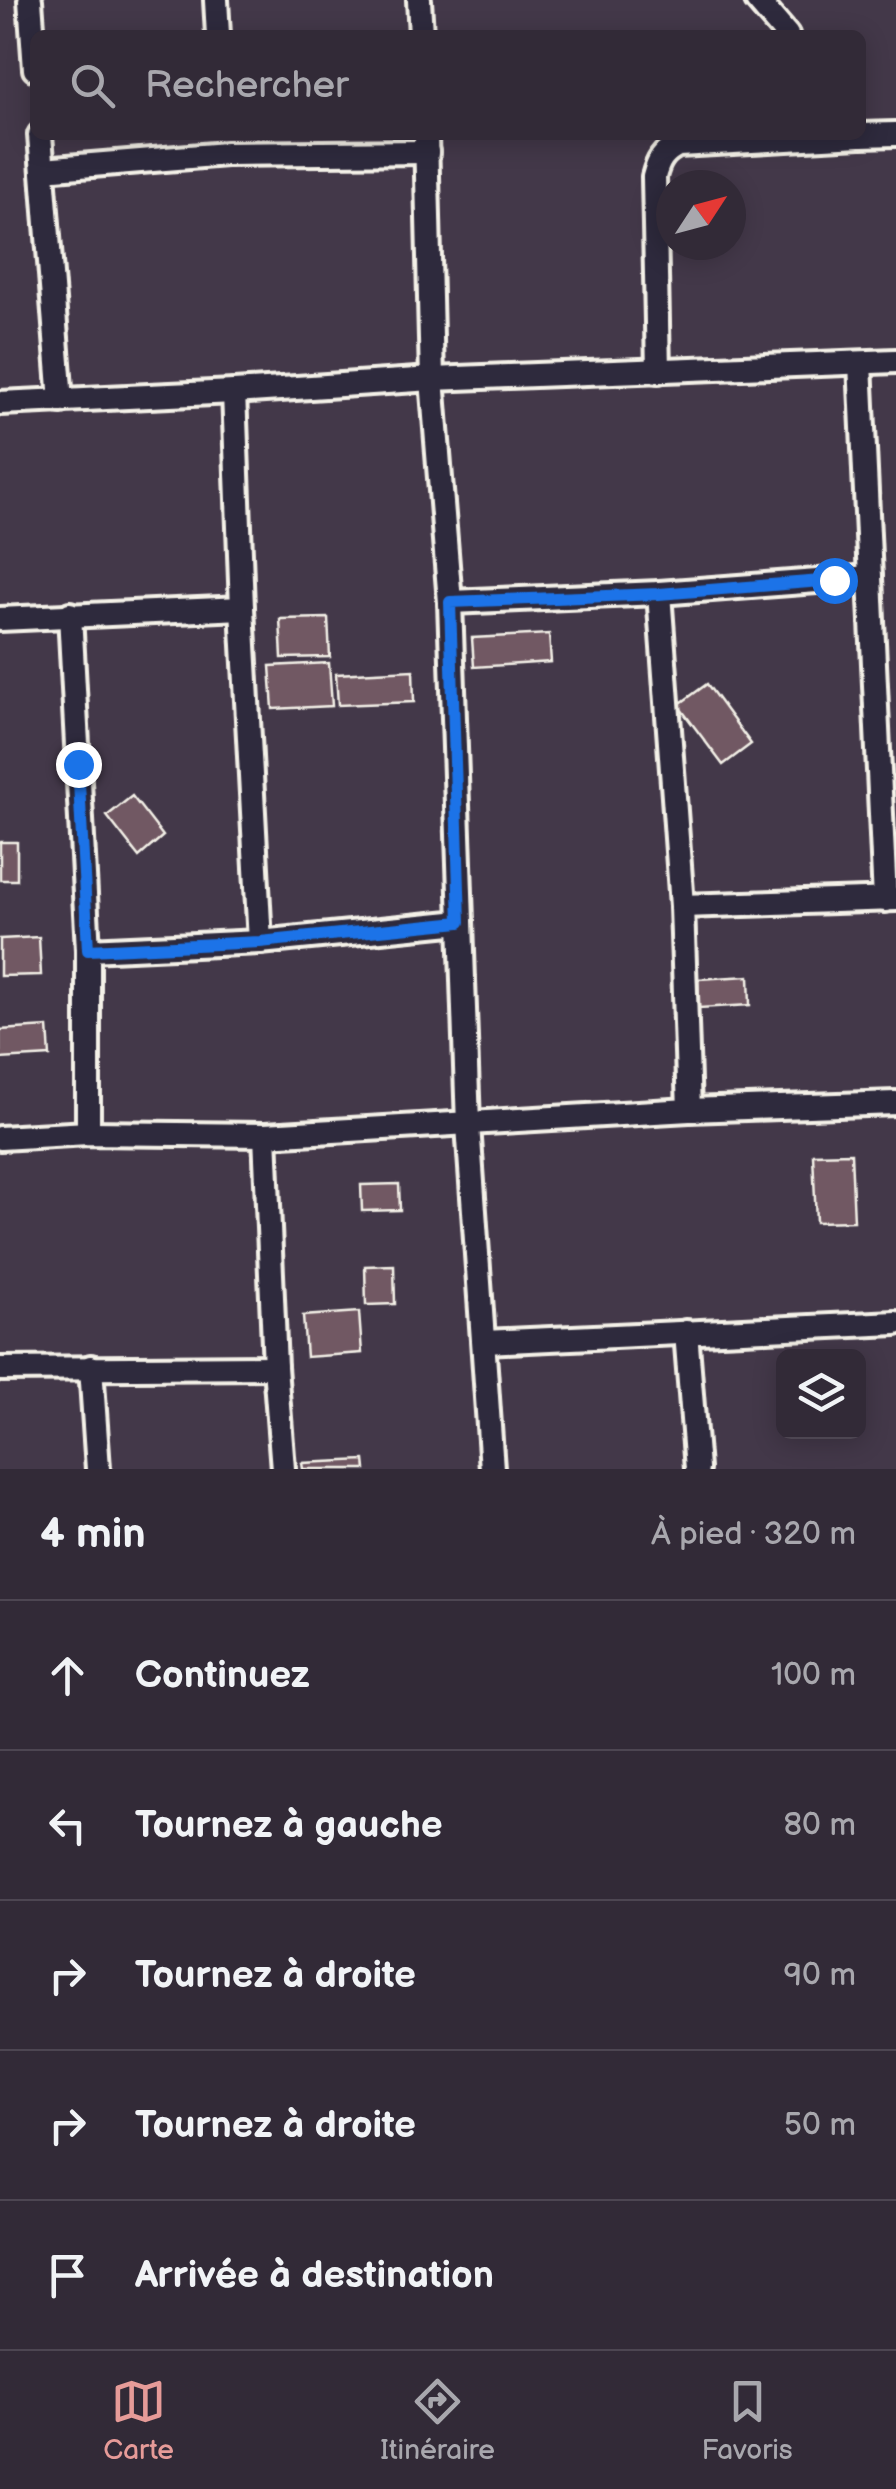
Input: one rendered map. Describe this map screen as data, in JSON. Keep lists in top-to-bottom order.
{
  "north": "top right",
  "page": {
    "search": "Rechercher",
    "heading": ["4 min", "À pied · 320 m"],
    "list": [
      ["Continuez", "100 m"],
      ["Tournez à gauche", "80 m"],
      ["Tournez à droite", "90 m"],
      ["Tournez à droite", "50 m"],
      "Arrivée à destination"
    ],
    "nav": ["Carte", "Itinéraire", "Favoris"]
  }
}
